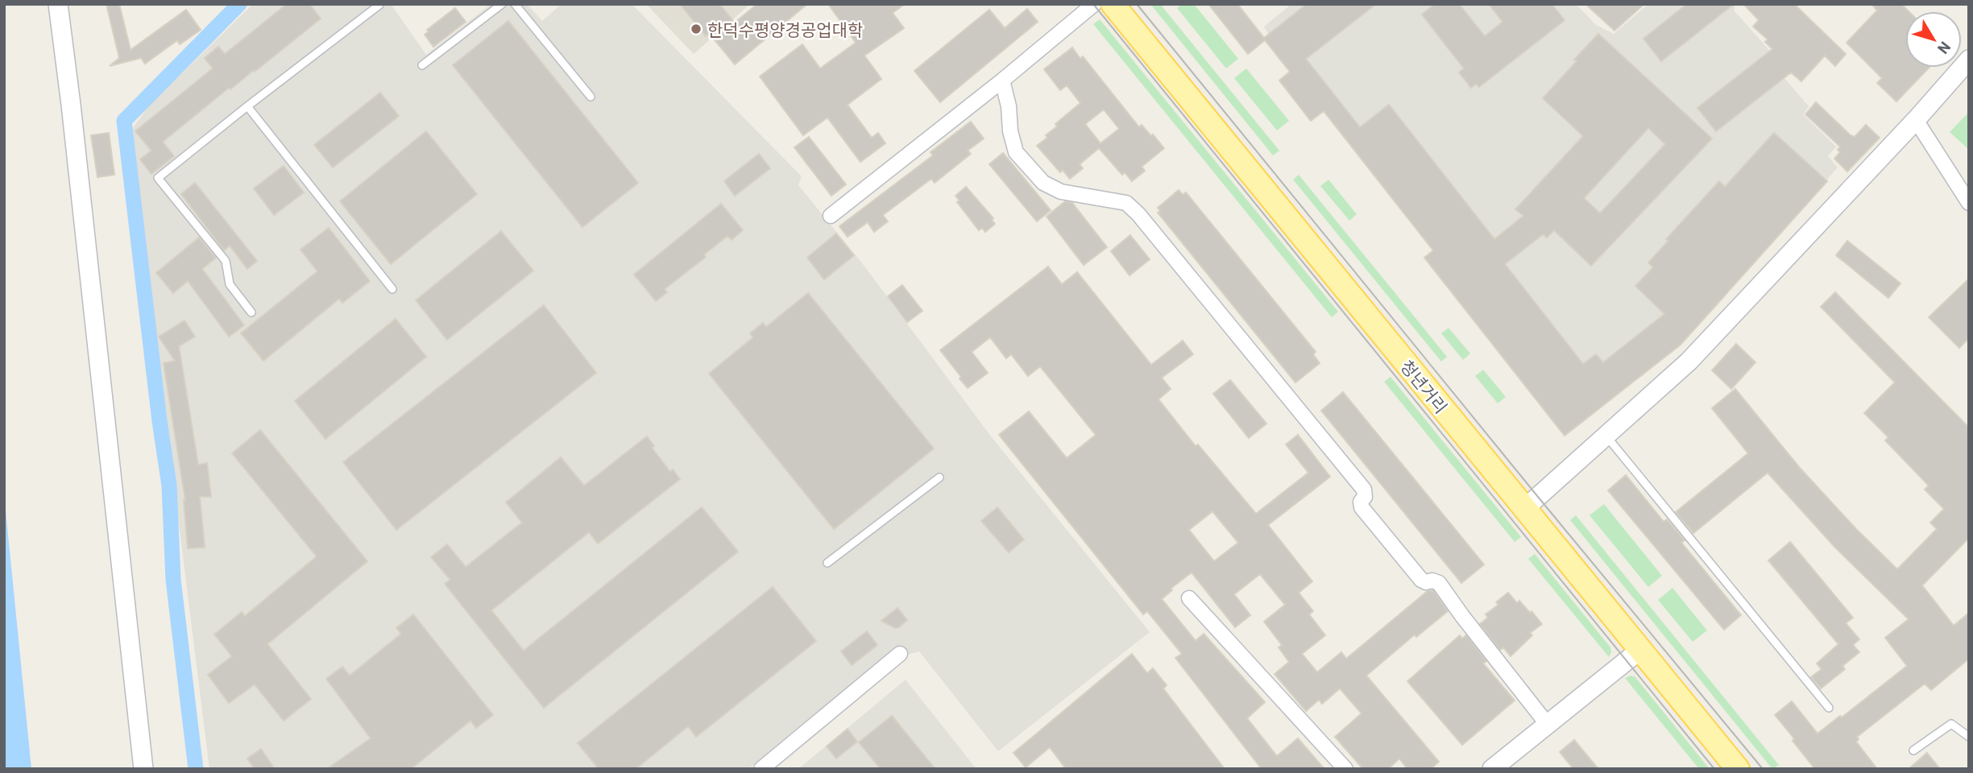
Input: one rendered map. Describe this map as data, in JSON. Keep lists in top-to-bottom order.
{
  "streets": {
    "main road": ["청년거리"]
  },
  "places": ["한덕수평양경공업대학"],
  "north": "bottom right"
}
